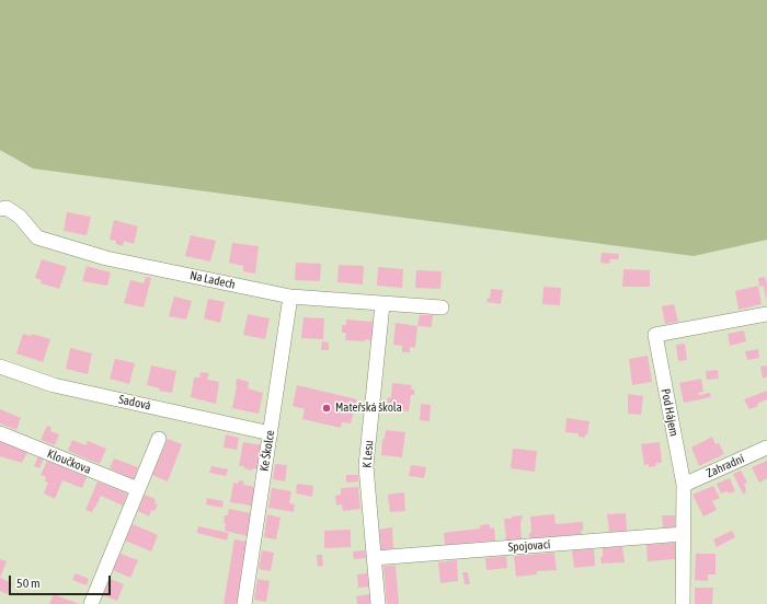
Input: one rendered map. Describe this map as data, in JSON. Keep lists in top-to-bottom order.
{
  "streets": {
    "street": [
      "Na Ladech",
      "Sadová",
      "Pod Hájem",
      "Ke Školce",
      "K Lesu",
      "Kloučkova",
      "Zahradní",
      "Spojovací"
    ]
  },
  "crossings": [
    ["Na Ladech", "Ke Školce"],
    ["Na Ladech", "K Lesu"],
    ["Sadová", "Ke Školce"],
    ["Pod Hájem", "Zahradní"],
    ["Pod Hájem", "Spojovací"],
    ["K Lesu", "Spojovací"]
  ],
  "places": ["Mateřská škola"],
  "scale_bar": "50 m"
}
